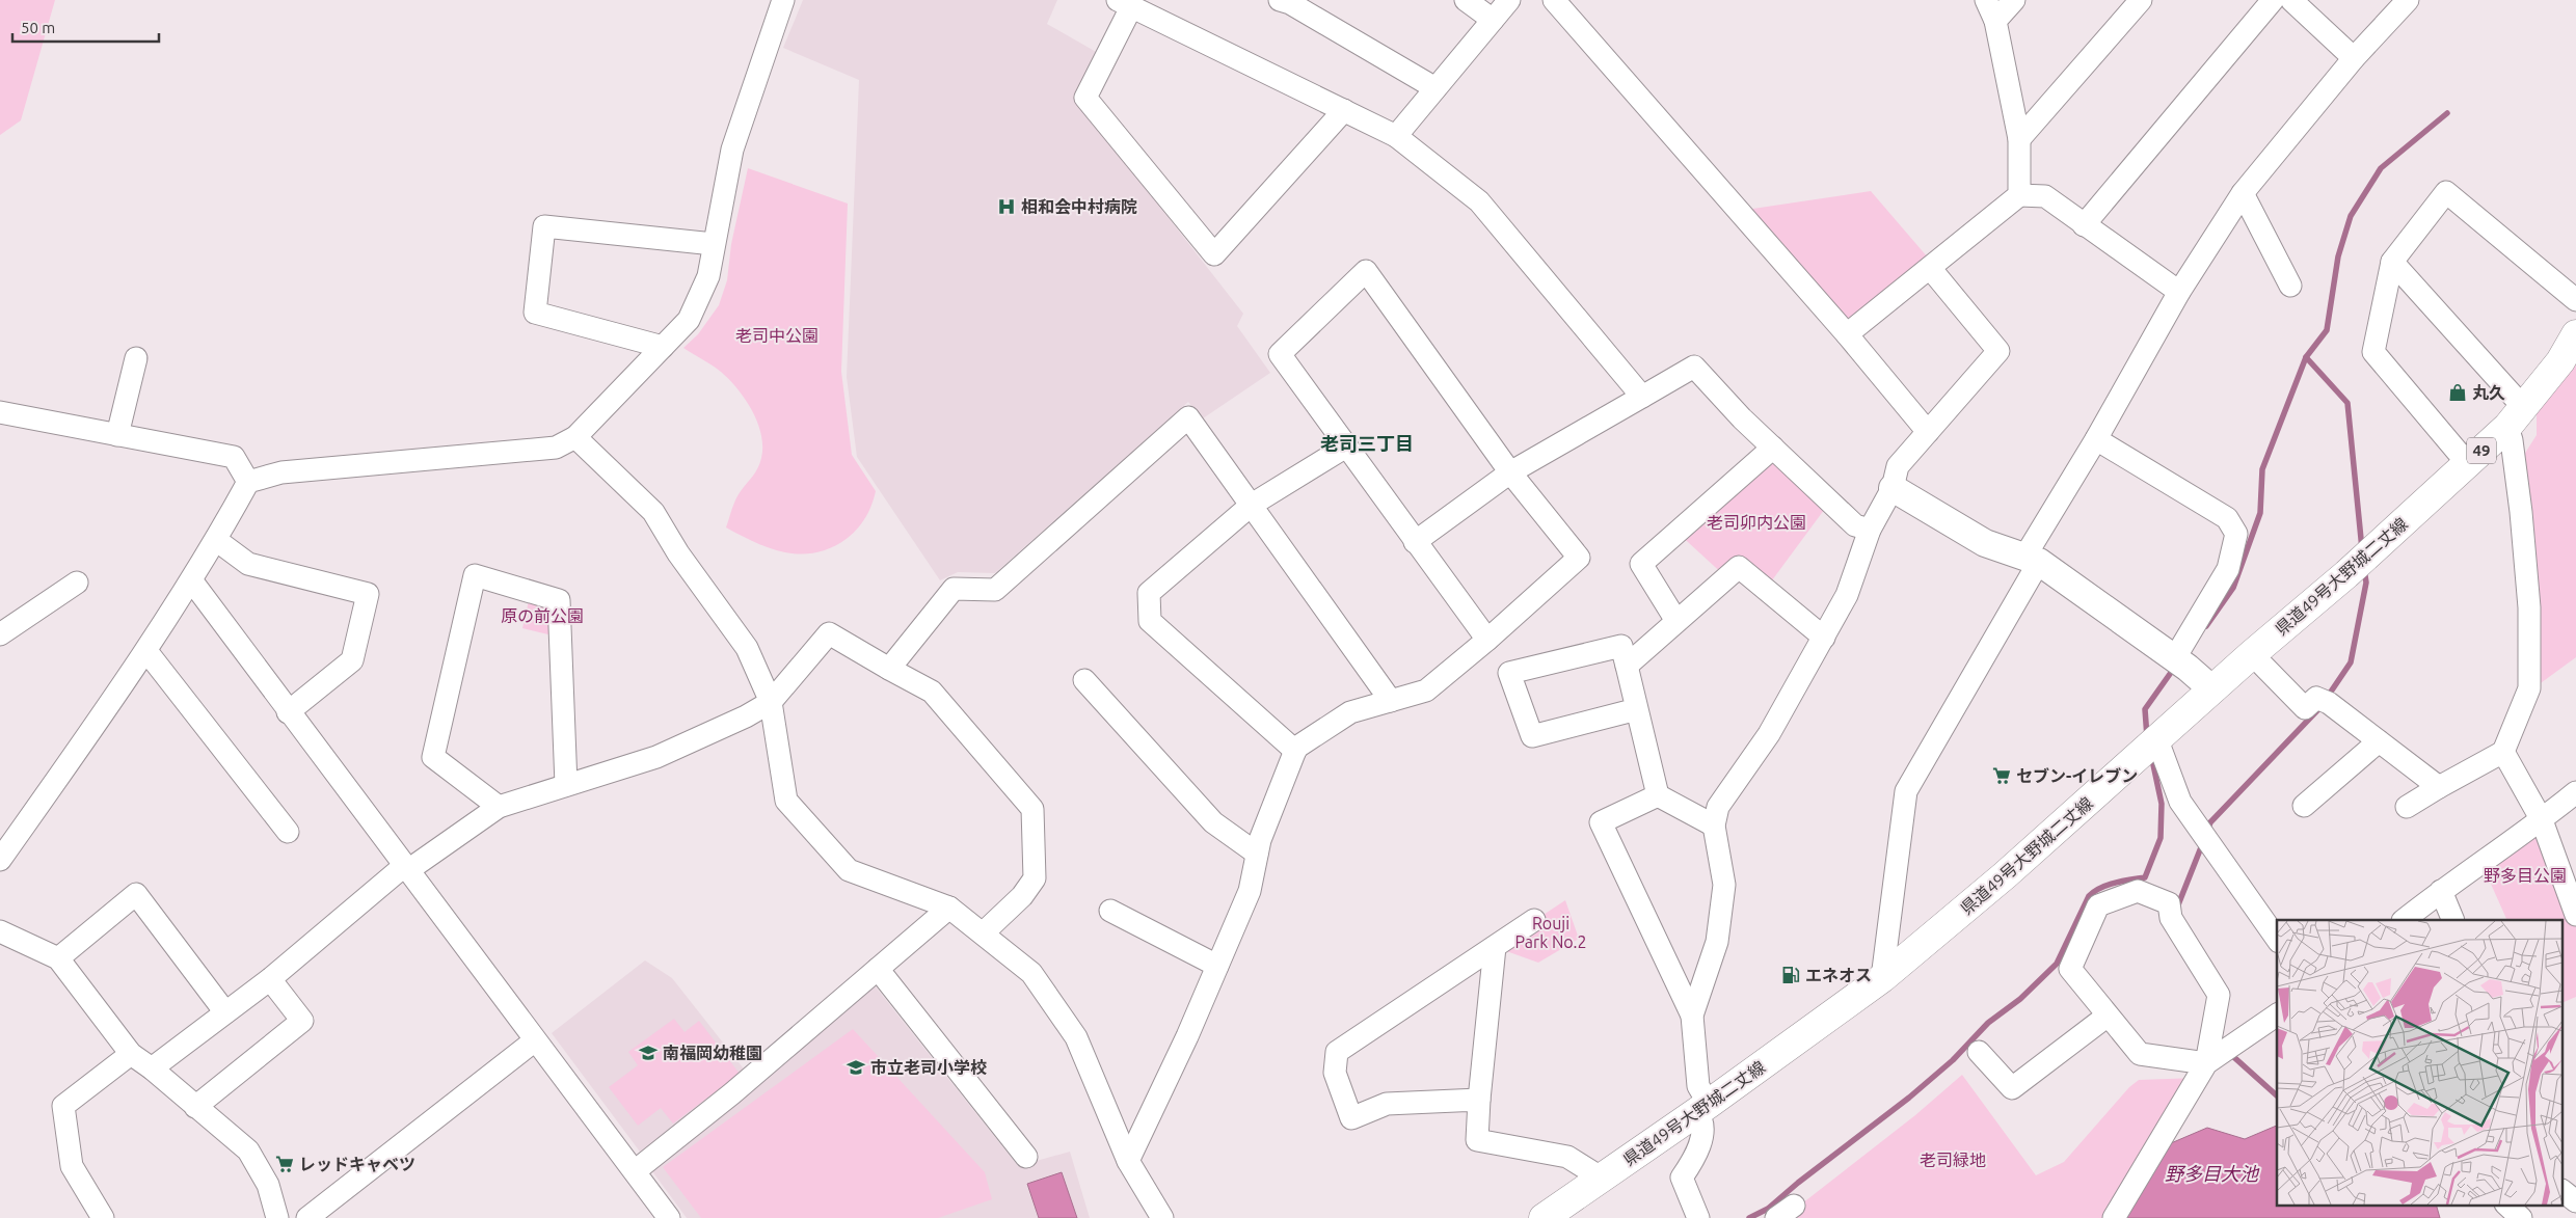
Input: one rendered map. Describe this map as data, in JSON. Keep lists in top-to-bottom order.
{
  "streets": {
    "main road": ["49", "県道49号大野城二丈線"]
  },
  "districts": ["老司三丁目"],
  "water": ["野多目大池"],
  "parks": [
    "老司中公園",
    "老司卯内公園",
    "原の前公園",
    "野多目公園",
    "Rouji Park No.2",
    "老司緑地"
  ],
  "places": {
    "hospital": ["相和会中村病院"],
    "shop": ["丸久"],
    "supermarket": ["セブン-イレブン", "レッドキャベツ"],
    "fuel station": ["エネオス"],
    "school or university": ["南福岡幼稚園", "市立老司小学校"]
  },
  "scale_bar": "50 m"
}
